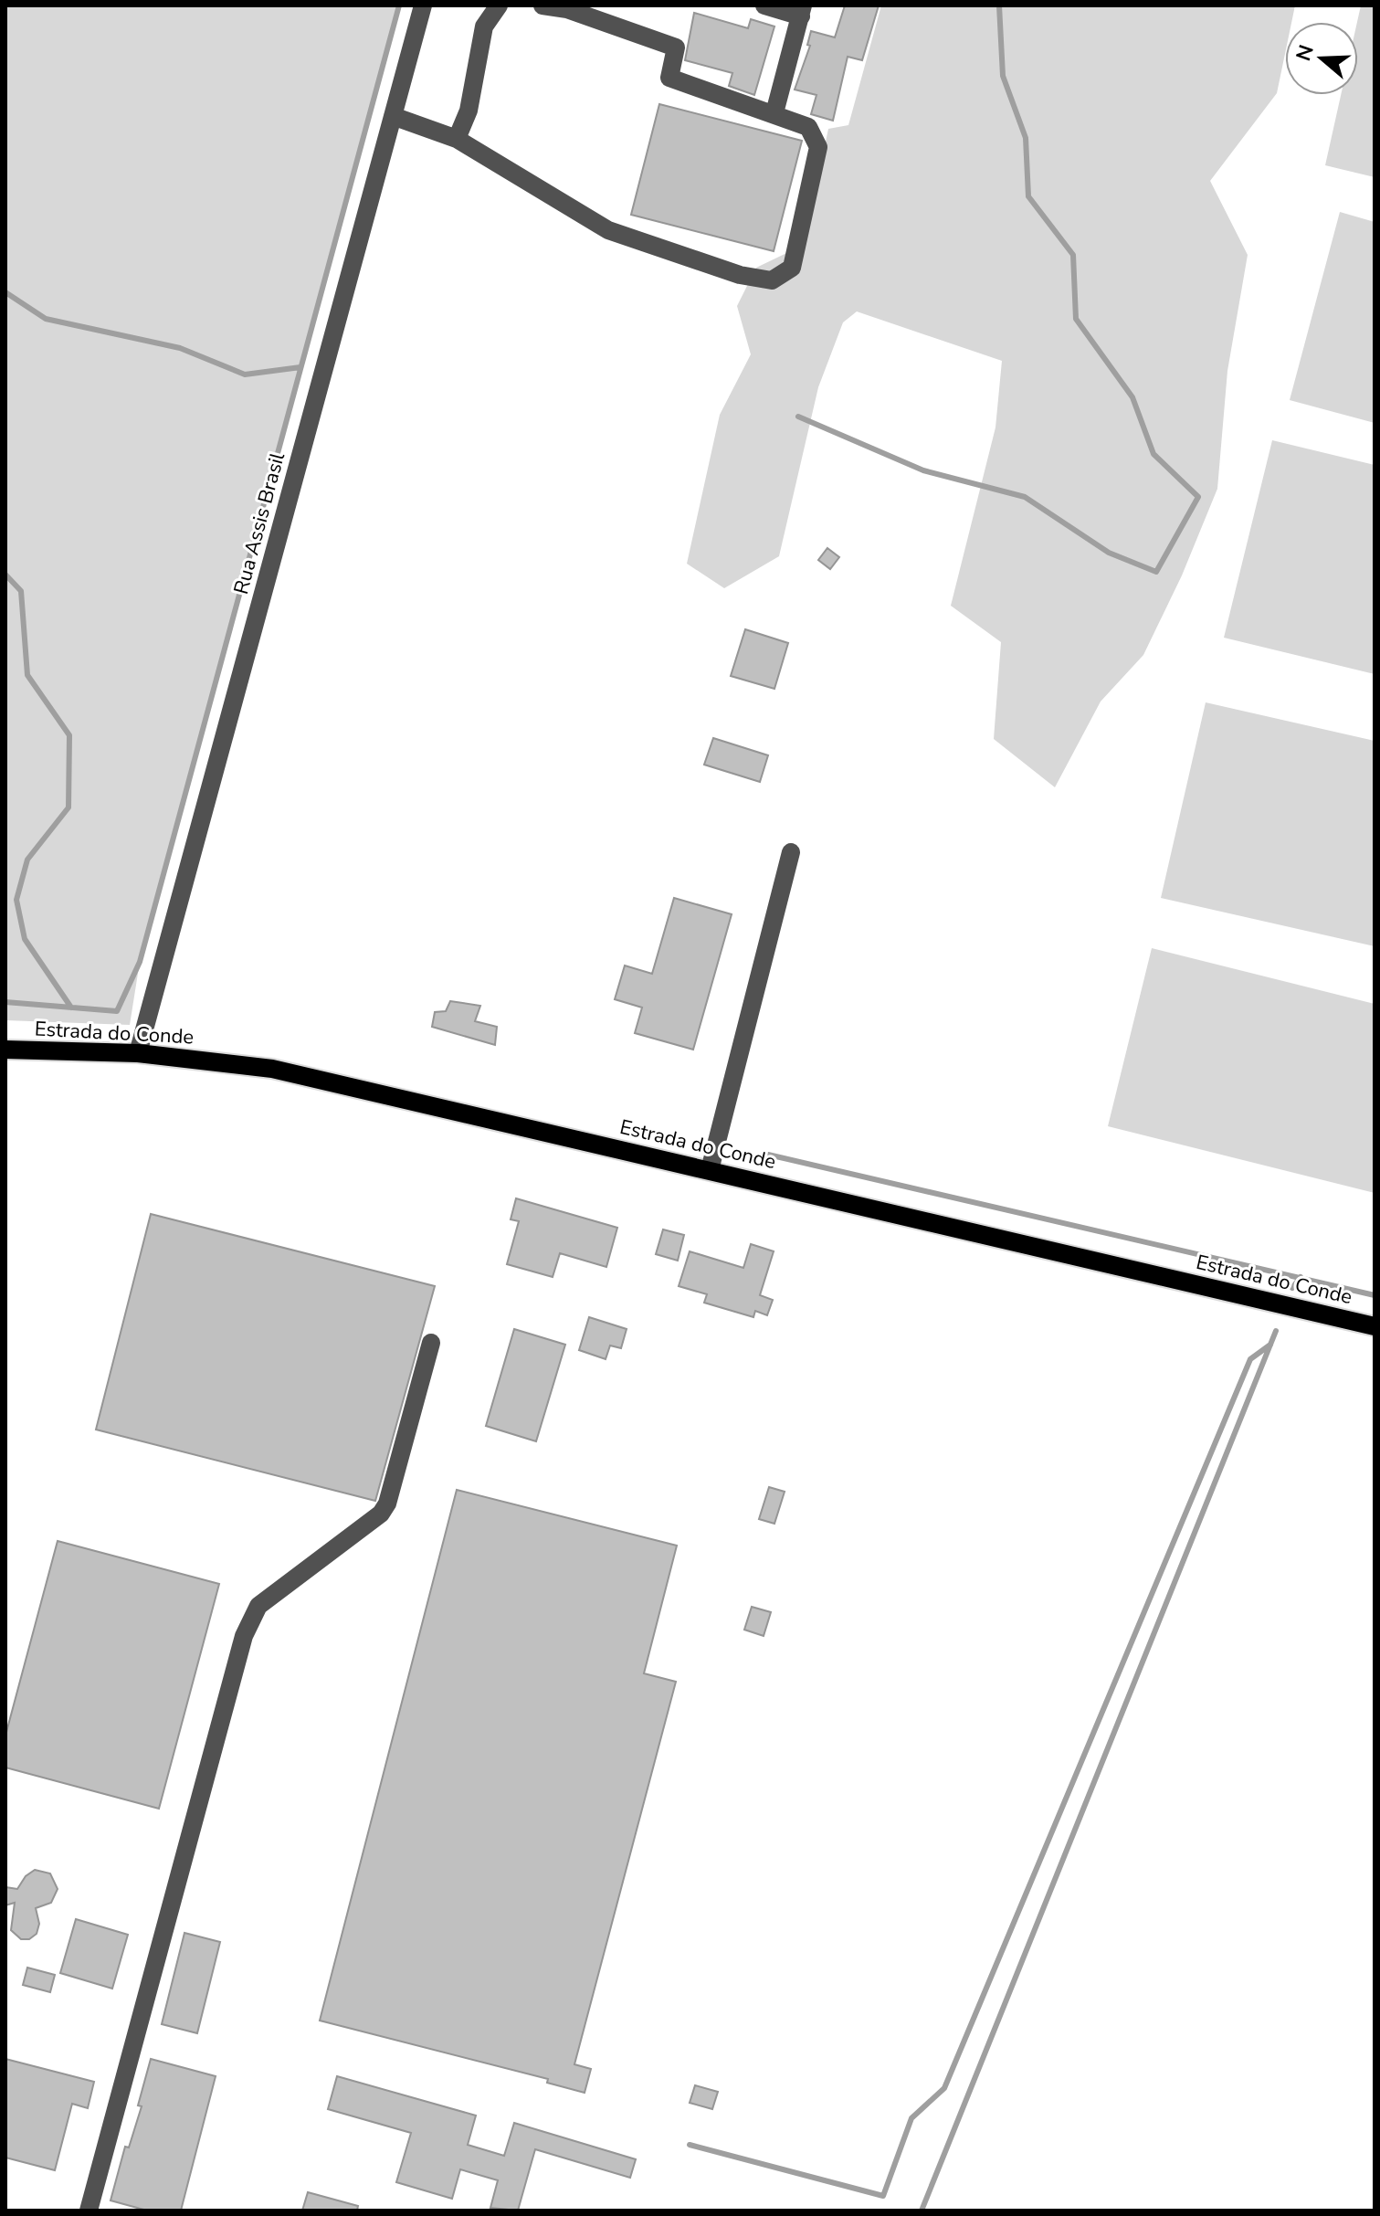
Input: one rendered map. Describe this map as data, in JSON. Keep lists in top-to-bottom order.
{
  "streets": {
    "main road": ["Estrada do Conde"],
    "street": ["Rua Assis Brasil"]
  },
  "crossings": [
    ["Rua Assis Brasil", "Estrada do Conde"]
  ],
  "north": "left"
}
